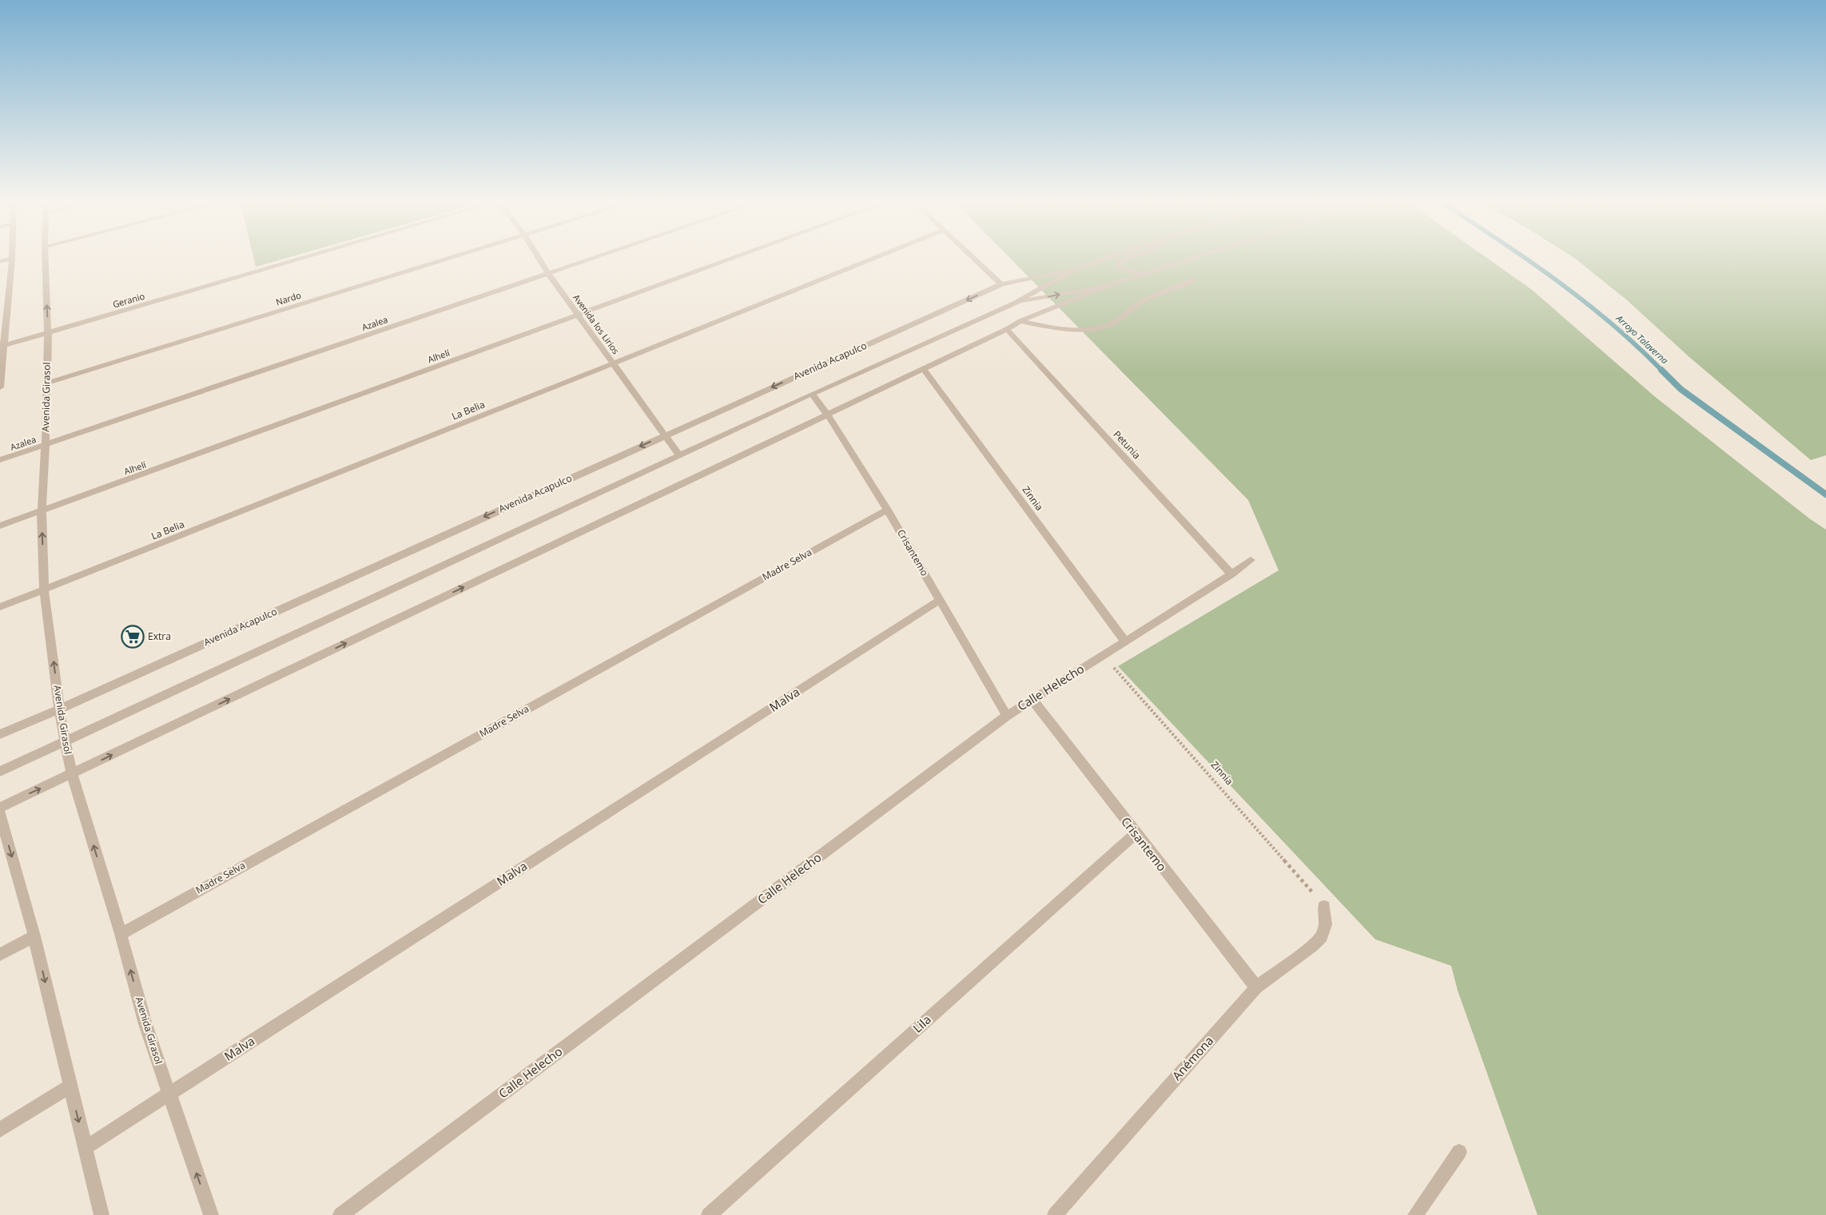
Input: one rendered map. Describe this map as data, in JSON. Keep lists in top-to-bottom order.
{
  "streets": {
    "street": [
      "Nardo",
      "Geranio",
      "Azalea",
      "Avenida los Lirios",
      "Alhelí",
      "Avenida Acapulco",
      "Avenida Girasol",
      "La Belia",
      "Petunia",
      "Zinnia",
      "Crisantemo",
      "Madre Selva",
      "Calle Helecho",
      "Malva",
      "Lila",
      "Anémona"
    ]
  },
  "crossings": [
    ["Nardo", "Avenida Girasol"],
    ["Geranio", "Avenida Girasol"],
    ["Azalea", "Avenida los Lirios"],
    ["Azalea", "Avenida Girasol"],
    ["Avenida los Lirios", "Alhelí"],
    ["Avenida los Lirios", "Avenida Acapulco"],
    ["Avenida los Lirios", "La Belia"],
    ["Alhelí", "Avenida Girasol"],
    ["Avenida Acapulco", "Avenida Girasol"],
    ["Avenida Girasol", "La Belia"],
    ["Avenida Girasol", "Madre Selva"],
    ["Avenida Girasol", "Malva"],
    ["Petunia", "Calle Helecho"],
    ["Zinnia", "Calle Helecho"],
    ["Zinnia", "Anémona"],
    ["Crisantemo", "Madre Selva"],
    ["Crisantemo", "Calle Helecho"],
    ["Crisantemo", "Malva"],
    ["Crisantemo", "Lila"],
    ["Crisantemo", "Anémona"]
  ],
  "water": ["Arroyo Talaverna"],
  "places": {
    "supermarket": ["Extra"]
  }
}
